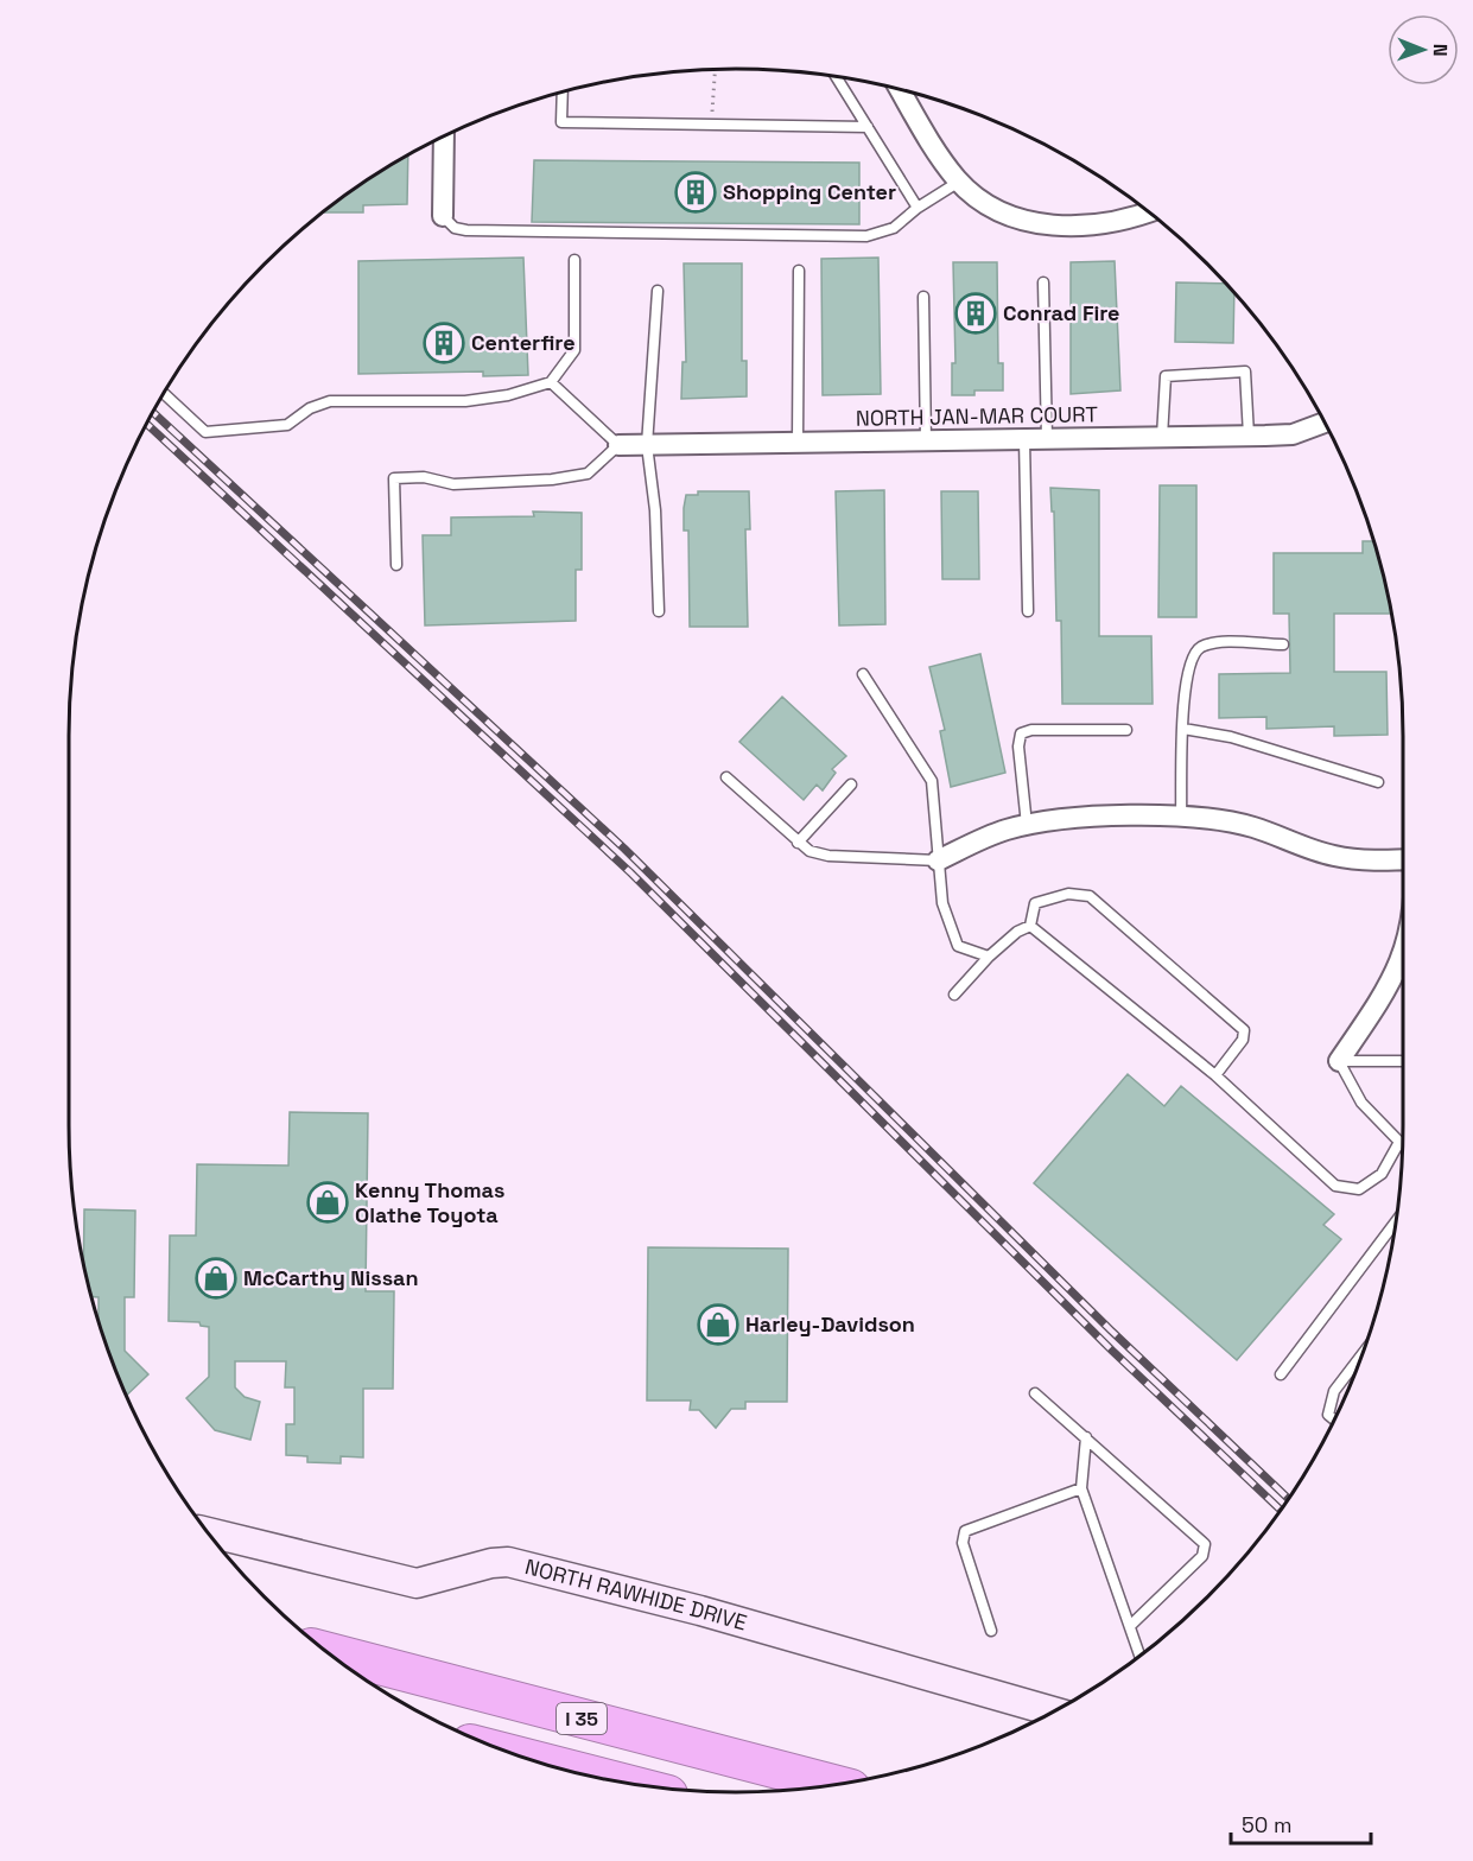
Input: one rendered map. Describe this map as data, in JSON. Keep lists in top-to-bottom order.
{
  "streets": {
    "highway": ["I 35"],
    "street": ["NORTH JAN-MAR COURT", "NORTH RAWHIDE DRIVE"]
  },
  "places": {
    "building": ["Shopping Center", "Conrad Fire", "Centerfire"],
    "shop": ["Kenny Thomas Olathe Toyota", "McCarthy Nissan", "Harley-Davidson"]
  },
  "scale_bar": "50 m",
  "north": "right"
}
